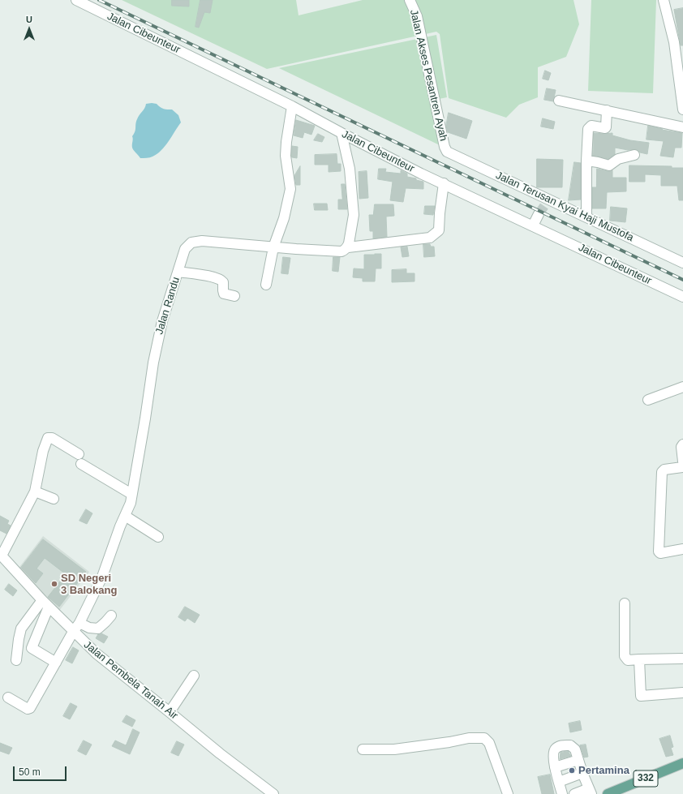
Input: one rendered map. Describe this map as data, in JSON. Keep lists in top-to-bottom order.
{
  "streets": {
    "main road": ["332"],
    "street": [
      "Jalan Cibeunteur",
      "Jalan Akses Pesantren Ayah",
      "Jalan Terusan Kyai Haji Mustofa",
      "Jalan Randu",
      "Jalan Pembela Tanah Air"
    ]
  },
  "crossings": [
    ["Jalan Cibeunteur", "Jalan Randu"],
    ["Jalan Akses Pesantren Ayah", "Jalan Terusan Kyai Haji Mustofa"],
    ["Jalan Randu", "Jalan Pembela Tanah Air"]
  ],
  "places": ["SD Negeri 3 Balokang", "Pertamina"],
  "scale_bar": "50 m",
  "north": "top"
}
